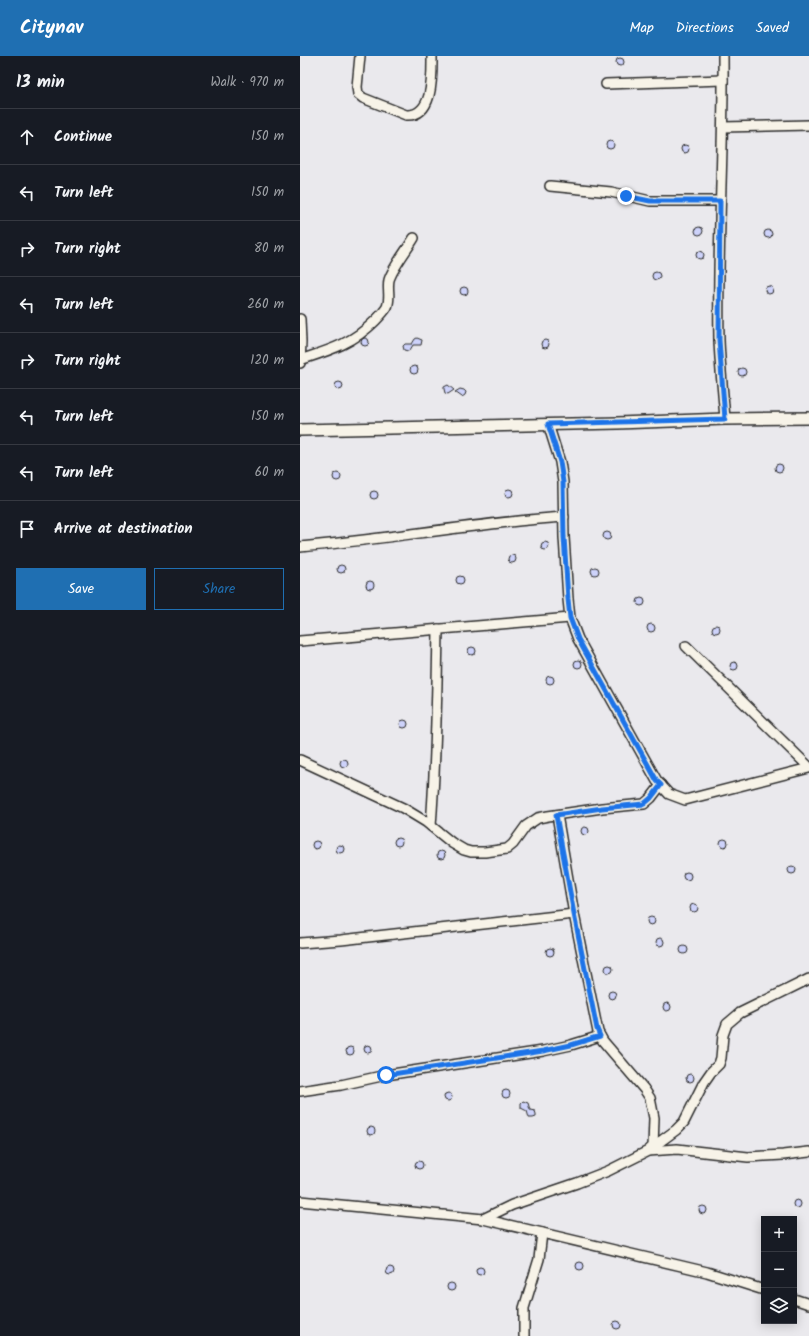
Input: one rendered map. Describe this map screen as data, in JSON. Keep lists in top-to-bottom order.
{
  "page": {
    "header": "Citynav",
    "nav": ["Map", "Directions", "Saved"],
    "heading": ["13 min", "Walk · 970 m"],
    "list": [
      ["Continue", "150 m"],
      ["Turn left", "150 m"],
      ["Turn right", "80 m"],
      ["Turn left", "260 m"],
      ["Turn right", "120 m"],
      ["Turn left", "150 m"],
      ["Turn left", "60 m"],
      "Arrive at destination"
    ],
    "buttons": ["Save", "Share"],
    "map_buttons": ["+", "−"]
  }
}
